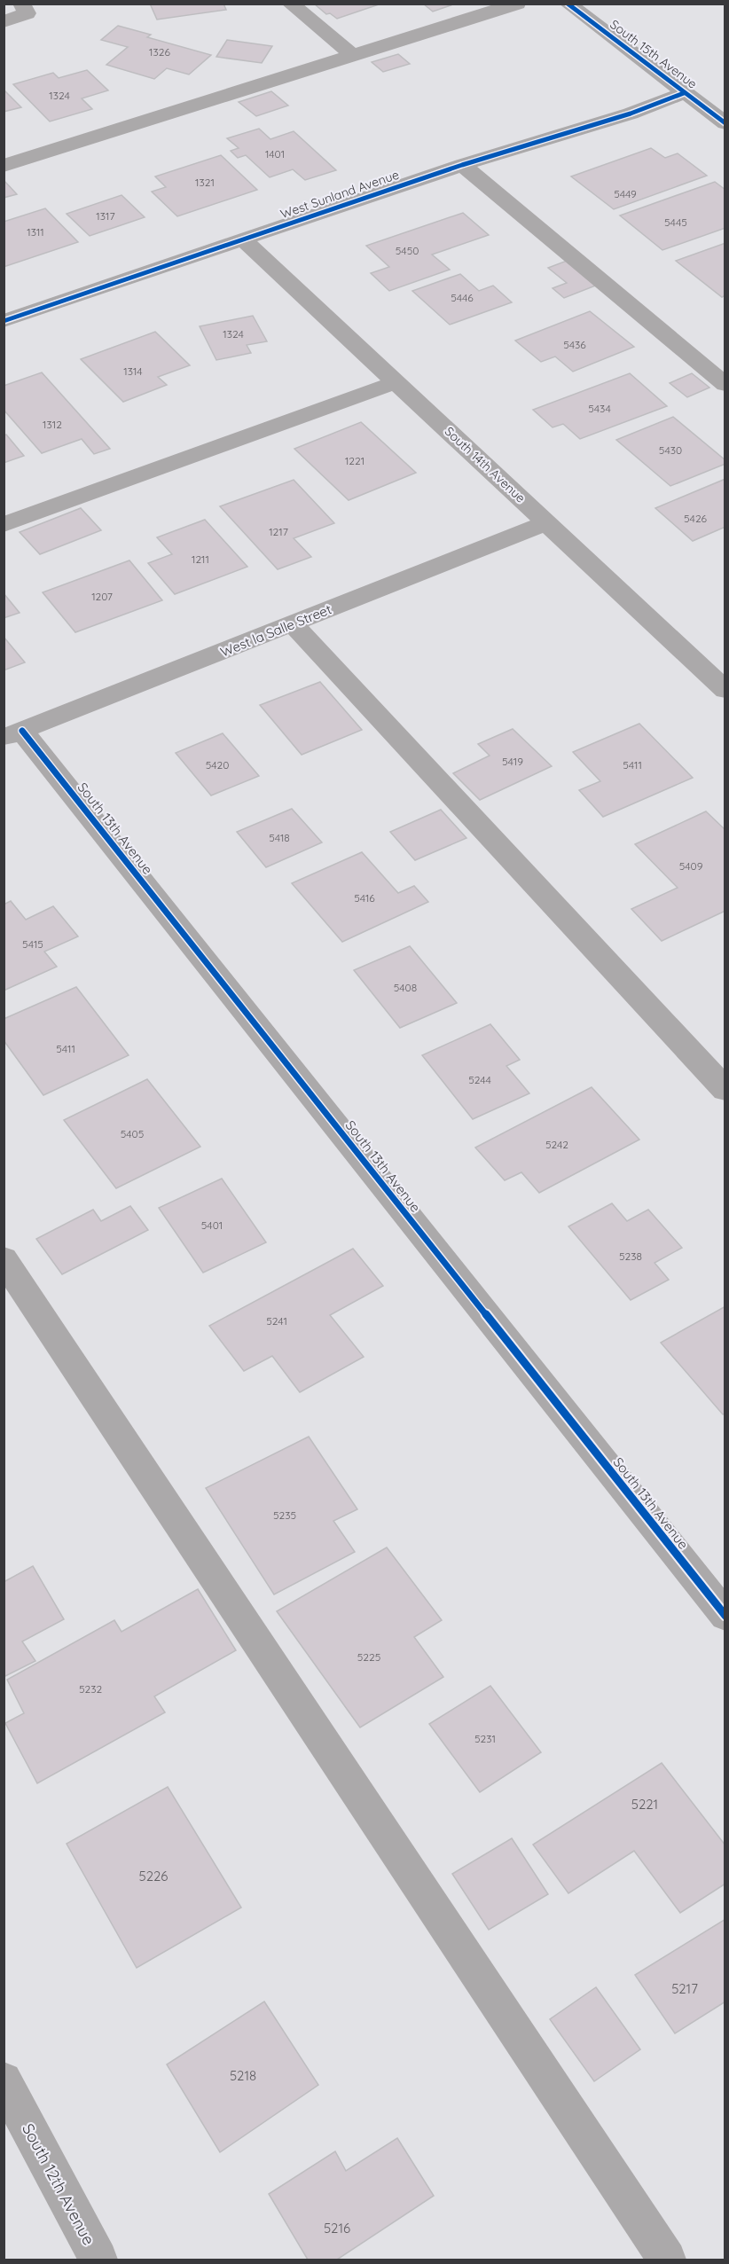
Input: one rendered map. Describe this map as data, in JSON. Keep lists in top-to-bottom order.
{
  "streets": {
    "street": [
      "South 15th Avenue",
      "West Sunland Avenue",
      "South 14th Avenue",
      "West la Salle Street",
      "South 13th Avenue",
      "South 12th Avenue"
    ]
  },
  "crossings": [
    ["South 15th Avenue", "West Sunland Avenue"],
    ["West Sunland Avenue", "South 14th Avenue"],
    ["South 14th Avenue", "West la Salle Street"],
    ["West la Salle Street", "South 13th Avenue"]
  ],
  "house_numbers": [
    "1326",
    "1324",
    "1401",
    "1321",
    "5449",
    "1317",
    "5445",
    "1311",
    "5450",
    "5446",
    "1324",
    "5436",
    "1314",
    "5434",
    "1312",
    "5430",
    "1221",
    "5426",
    "1217",
    "1211",
    "1207",
    "5419",
    "5420",
    "5411",
    "5418",
    "5409",
    "5416",
    "5415",
    "5408",
    "5411",
    "5244",
    "5405",
    "5242",
    "5401",
    "5238",
    "5241",
    "5235",
    "5225",
    "5232",
    "5231",
    "5221",
    "5226",
    "5217",
    "5218",
    "5216"
  ]
}
